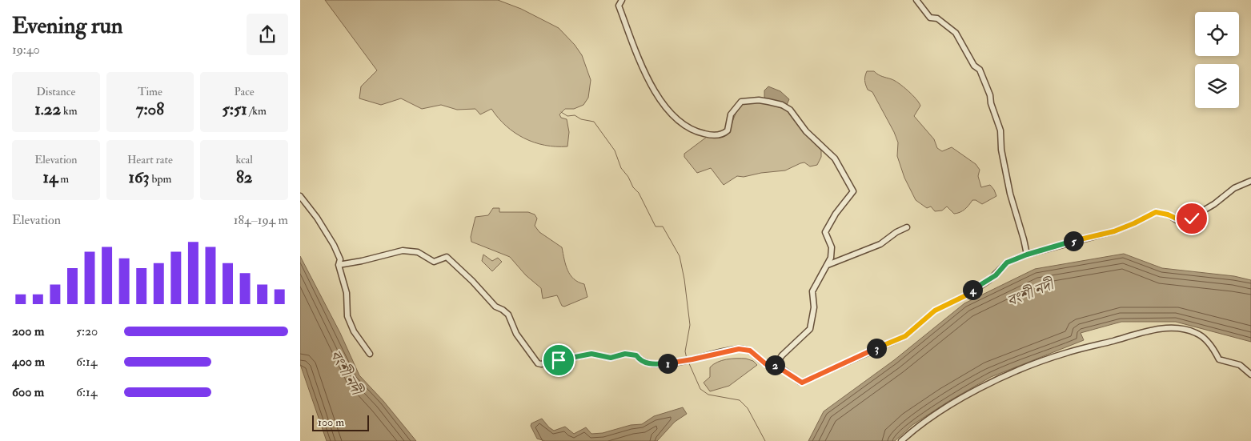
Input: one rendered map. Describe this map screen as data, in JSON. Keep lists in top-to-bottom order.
{
  "water": ["বংশী নদী"],
  "scale_bar": "100 m",
  "page": {
    "heading": ["Evening run", "19:40"],
    "stats": [
      ["Distance", "1.22 km"],
      ["Time", "7:08"],
      ["Pace", "5:51 /km"],
      ["Elevation", "14 m"],
      ["Heart rate", "163 bpm"],
      ["kcal", "82"]
    ],
    "chart": ["Elevation", "184–194 m"],
    "pins": [
      "5",
      "4",
      "3",
      "1",
      "2"
    ],
    "list": [
      {
        "name": "200 m",
        "note": "5:20"
      },
      {
        "name": "400 m",
        "note": "6:14"
      },
      {
        "name": "600 m",
        "note": "6:14"
      }
    ],
    "scale": "100 m"
  }
}
